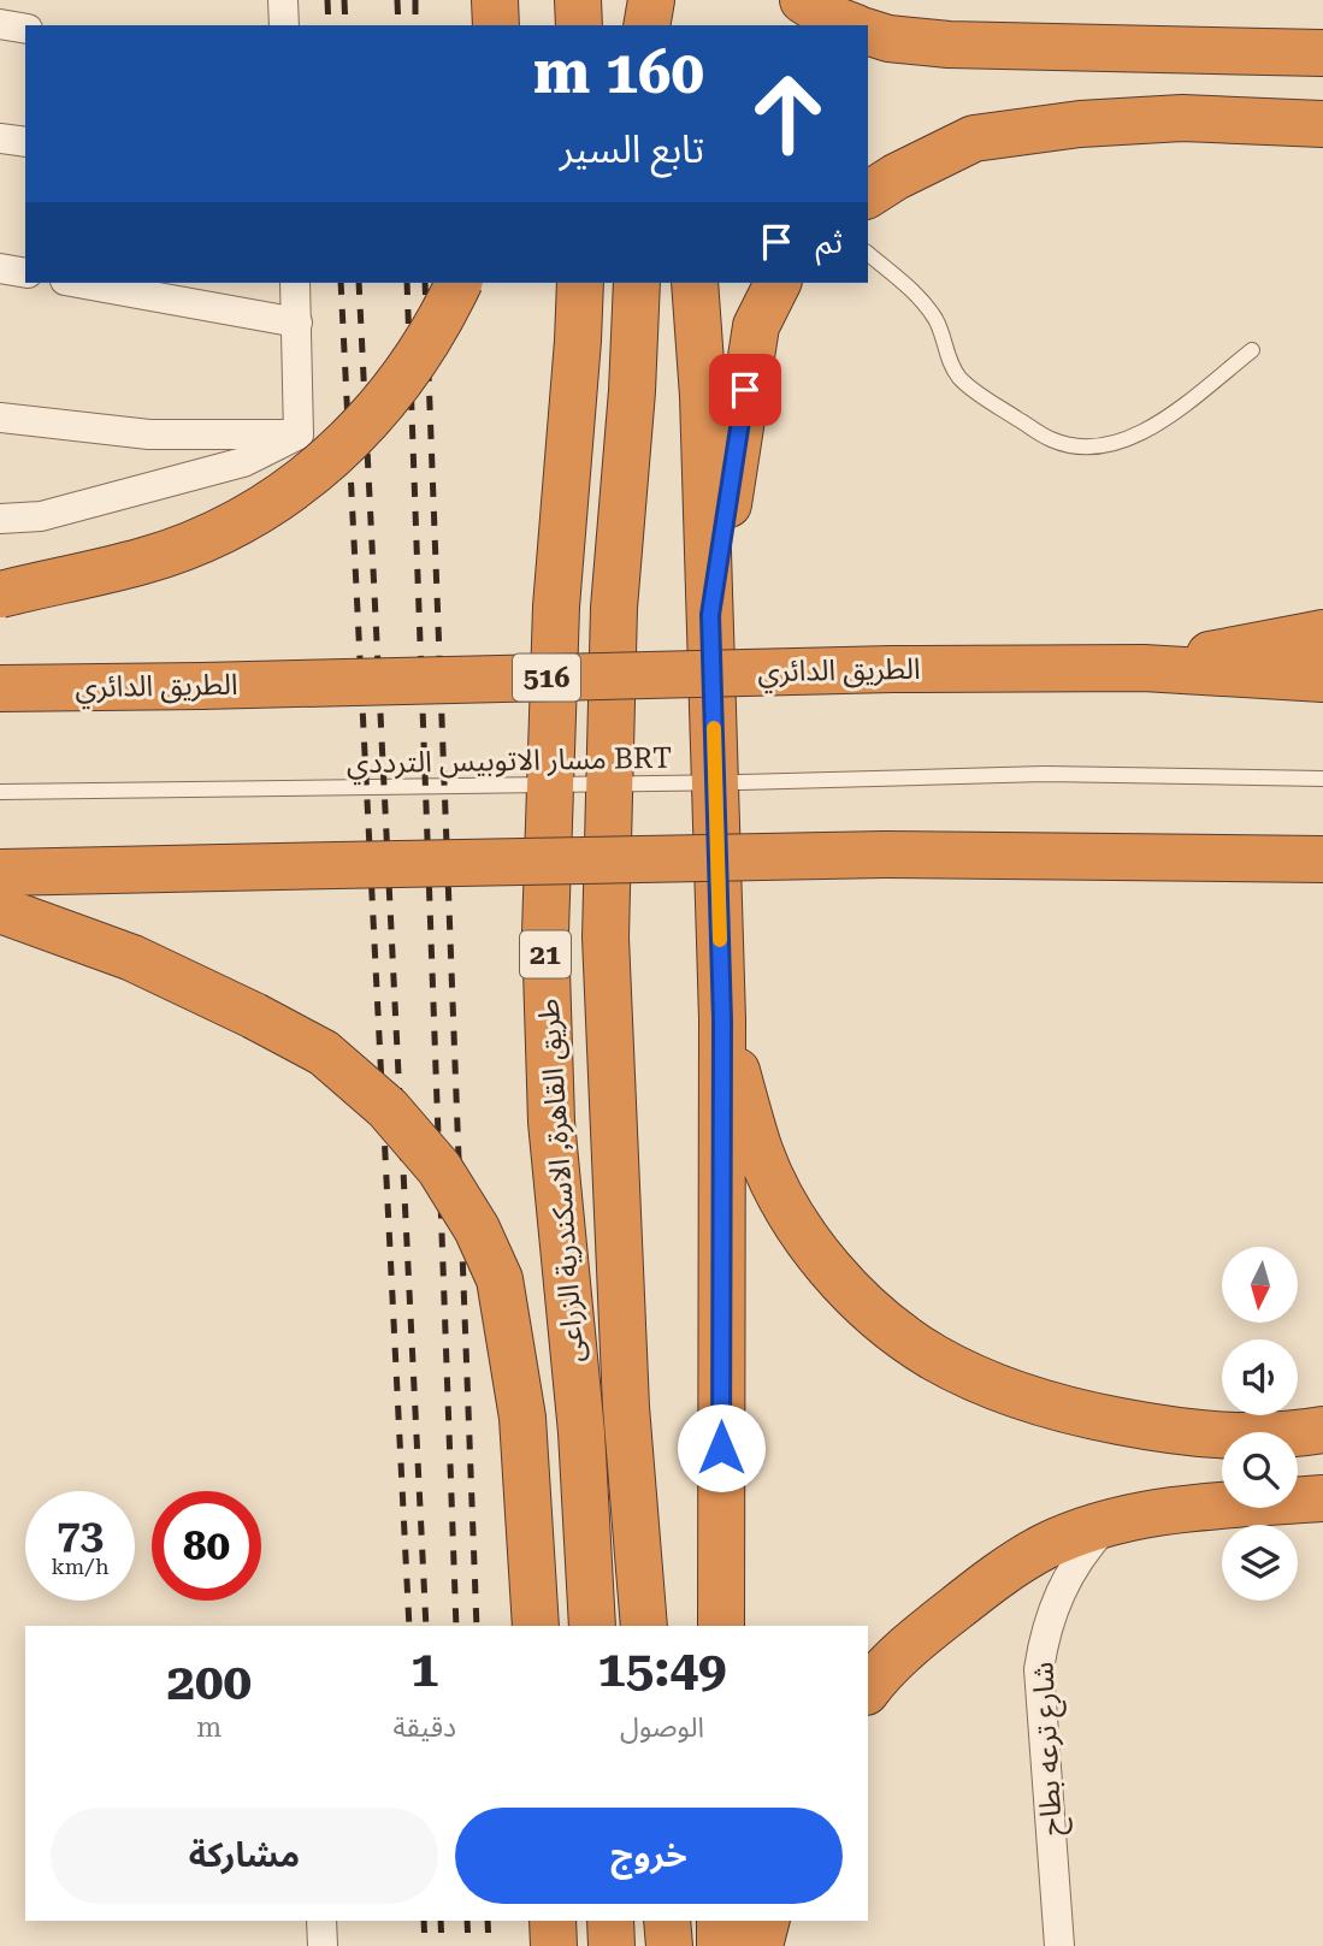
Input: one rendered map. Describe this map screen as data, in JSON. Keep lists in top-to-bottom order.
{
  "streets": {
    "highway": [
      "الطريق الدائري",
      "516",
      "21",
      "طريق القاهرة, الاسكندرية الزراعى"
    ],
    "street": ["شارع ترعه بطاح"],
    "lane": ["مسار الاتوبيس الترددي BRT"]
  },
  "north": "bottom",
  "page": {
    "turn": ["160 m", "تابع السير"],
    "then": "ثم",
    "speed": "73 km/h",
    "limit": "80",
    "eta": [
      "15:49",
      "الوصول",
      "1",
      "دقيقة",
      "200",
      "m"
    ],
    "buttons": ["خروج", "مشاركة"]
  }
}
